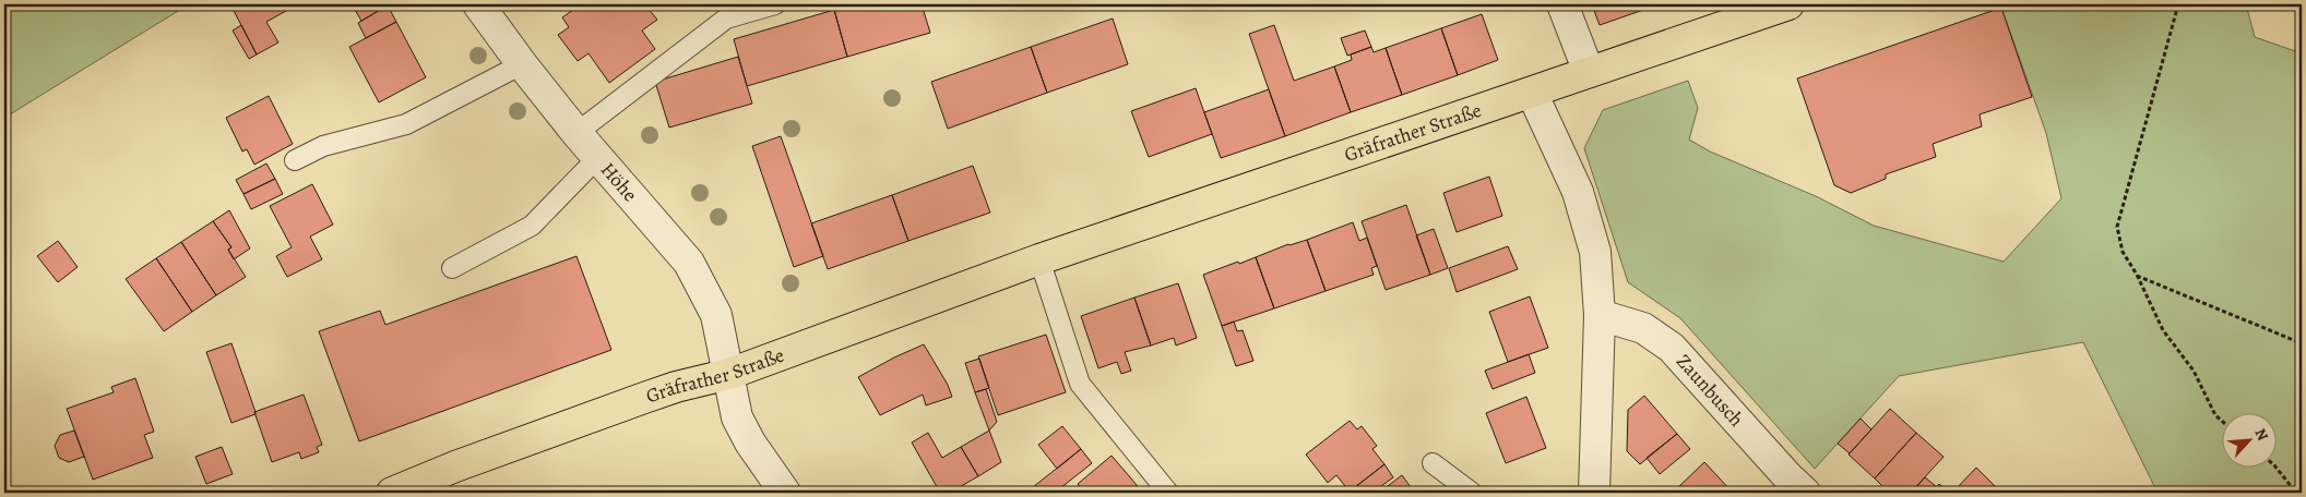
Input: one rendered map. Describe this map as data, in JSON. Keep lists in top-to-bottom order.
{
  "streets": {
    "main road": ["Gräfrather Straße"],
    "street": ["Höhe", "Zaunbusch"]
  },
  "crossings": [
    ["Gräfrather Straße", "Höhe"]
  ],
  "north": "top right"
}
